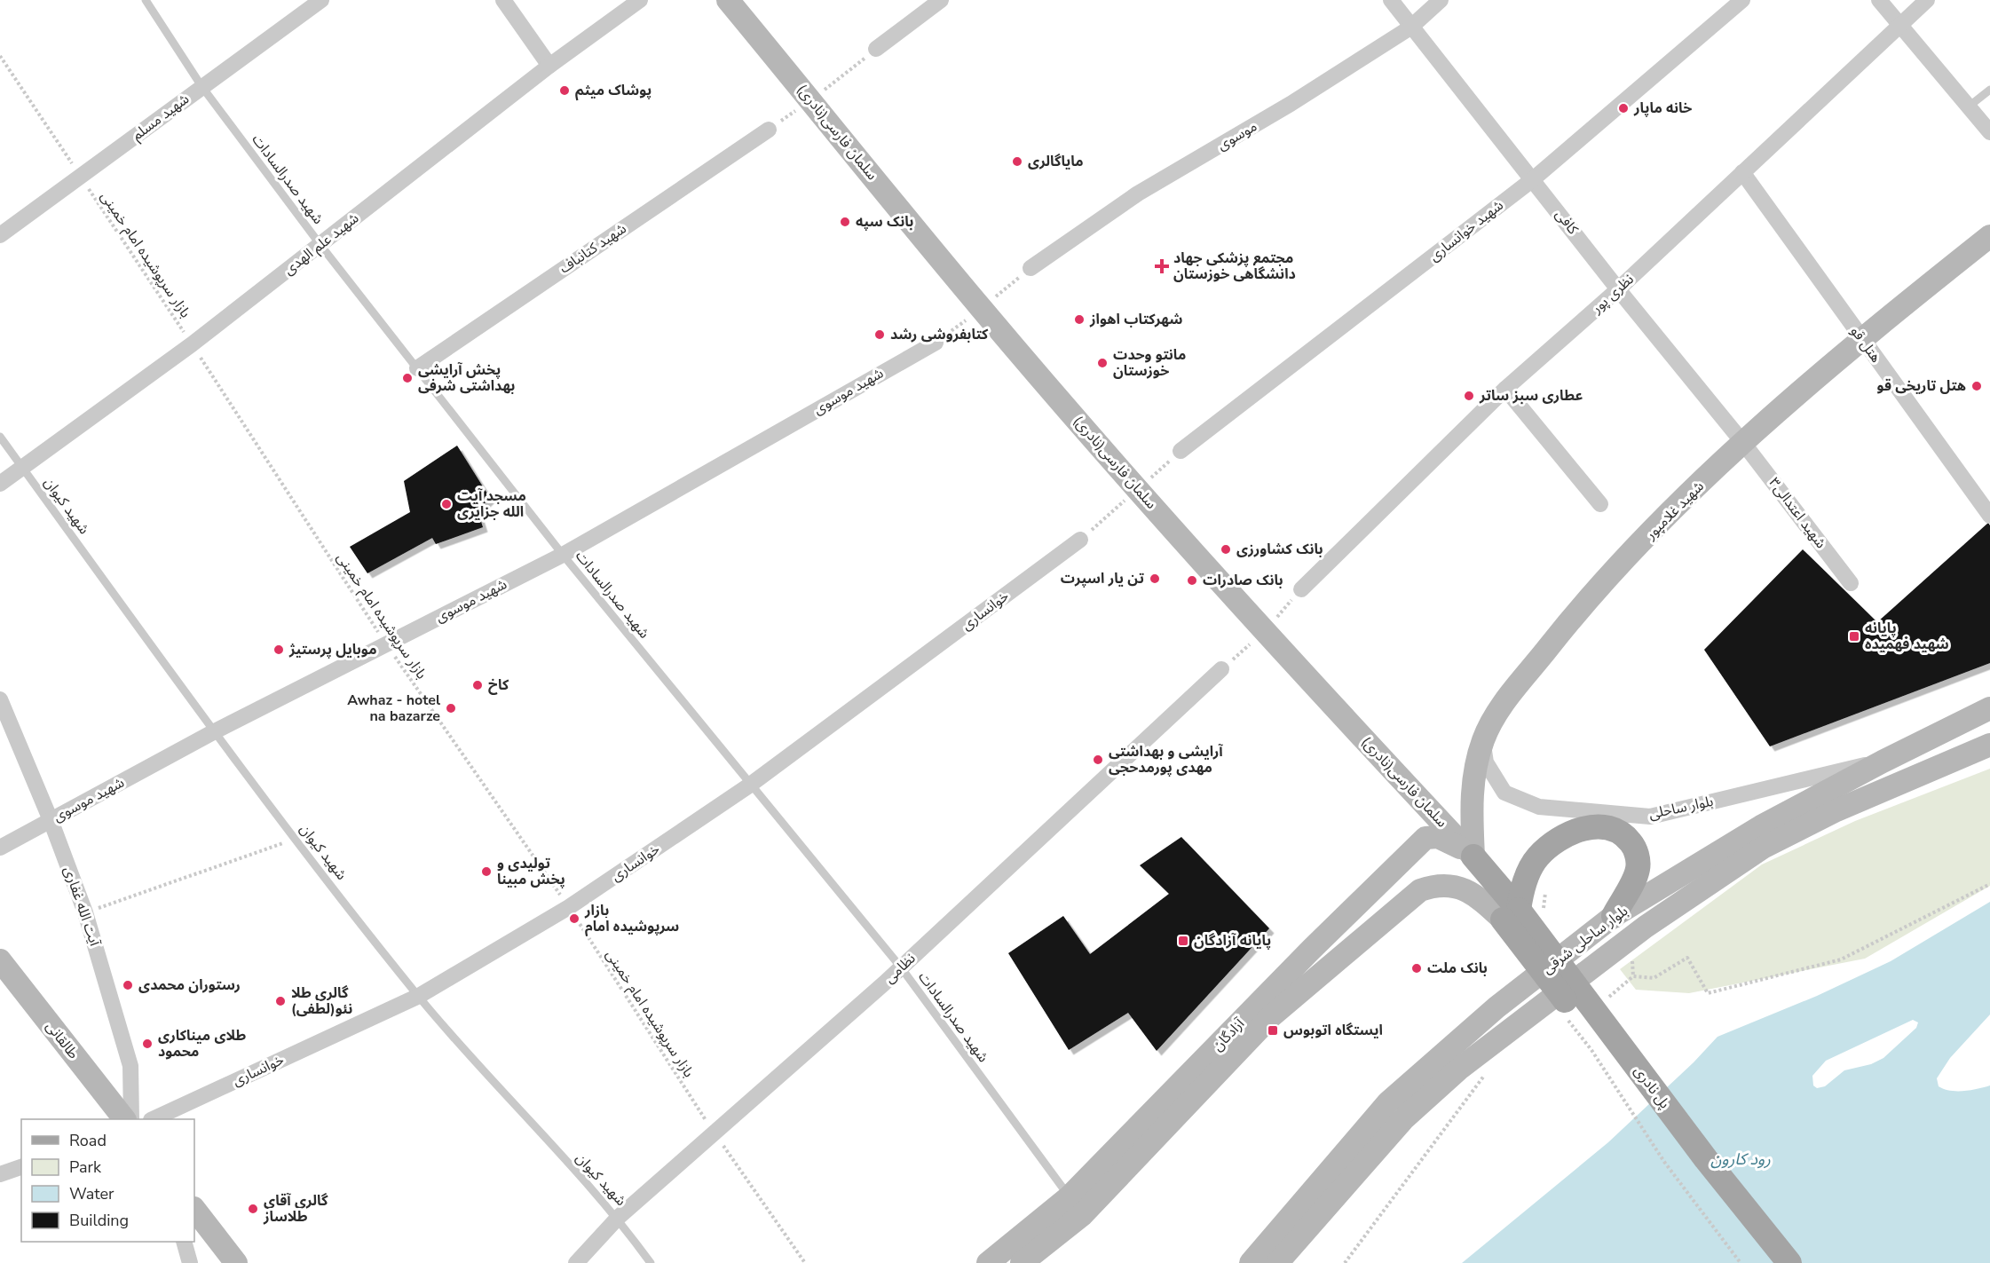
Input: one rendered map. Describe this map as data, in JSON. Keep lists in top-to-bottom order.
{
  "streets": {
    "main road": [
      "سلمان فارسی(نادری)",
      "شهید غلامپور",
      "بلوار ساحلی شرقی",
      "آزادگان",
      "طالقانی",
      "پل نادری"
    ],
    "street": [
      "شهید مسلم",
      "موسوی",
      "کافی",
      "شهید خوانساری",
      "شهید علم الهدی",
      "شهید کتانباف",
      "نظری پور",
      "هتل قو",
      "شهید موسوی",
      "شهید اعتدالی۳",
      "خوانساری",
      "بلوار ساحلی",
      "آیت الله غفاری",
      "نظامی"
    ],
    "lane": ["شهید صدرالسادات", "شهید کیوان"],
    "path": ["بازار سرپوشیده امام خمینی"]
  },
  "crossings": [
    ["شهید مسلم", "شهید صدرالسادات"],
    ["شهید مسلم", "بازار سرپوشیده امام خمینی"],
    ["سلمان فارسی(نادری)", "شهید غلامپور"],
    ["سلمان فارسی(نادری)", "آزادگان"],
    ["سلمان فارسی(نادری)", "پل نادری"],
    ["موسوی", "کافی"],
    ["شهید صدرالسادات", "شهید علم الهدی"],
    ["شهید صدرالسادات", "شهید کتانباف"],
    ["شهید صدرالسادات", "شهید موسوی"],
    ["شهید صدرالسادات", "خوانساری"],
    ["شهید صدرالسادات", "نظامی"],
    ["شهید صدرالسادات", "آزادگان"],
    ["کافی", "شهید خوانساری"],
    ["کافی", "نظری پور"],
    ["کافی", "شهید غلامپور"],
    ["کافی", "شهید اعتدالی۳"],
    ["شهید علم الهدی", "بازار سرپوشیده امام خمینی"],
    ["شهید علم الهدی", "شهید کیوان"],
    ["بازار سرپوشیده امام خمینی", "شهید موسوی"],
    ["بازار سرپوشیده امام خمینی", "خوانساری"],
    ["بازار سرپوشیده امام خمینی", "نظامی"],
    ["نظری پور", "هتل قو"],
    ["هتل قو", "شهید غلامپور"],
    ["شهید موسوی", "شهید کیوان"],
    ["شهید موسوی", "آیت الله غفاری"],
    ["شهید کیوان", "خوانساری"],
    ["شهید کیوان", "نظامی"],
    ["شهید غلامپور", "شهید اعتدالی۳"],
    ["شهید غلامپور", "بلوار ساحلی"],
    ["شهید غلامپور", "آزادگان"],
    ["بلوار ساحلی", "بلوار ساحلی شرقی"],
    ["آزادگان", "پل نادری"]
  ],
  "water": ["رود کارون"],
  "places": {
    "other": [
      "پوشاک میثم",
      "خانه ماپار",
      "مایاگالری",
      "بانک سپه",
      "شهرکتاب اهواز",
      "کتابفروشی رشد",
      "مانتو وحدت خوزستان",
      "پخش آرایشی بهداشتی شرفی",
      "هتل تاریخی قو",
      "عطاری سبز ساتر",
      "مسجد آیت الله جزایری",
      "بانک کشاورزی",
      "تن یار اسپرت",
      "بانک صادرات",
      "موبایل پرستیژ",
      "کاخ",
      "Awhaz - hotel na bazarze",
      "آرایشی و بهداشتی مهدی پورمدحجی",
      "تولیدی و پخش مبینا",
      "بازار سرپوشیده امام",
      "بانک ملت",
      "رستوران محمدی",
      "گالری طلا نئو(لطفی)",
      "طلای میناکاری محمود",
      "گالري آقاي طلاساز"
    ],
    "health": ["مجتمع پزشکی جهاد دانشگاهی خوزستان"],
    "transit": ["پایانه شهید فهمیده", "پایانه آزادگان", "ایستگاه اتوبوس"]
  },
  "legend": [
    "Road",
    "Park",
    "Water",
    "Building"
  ]
}
